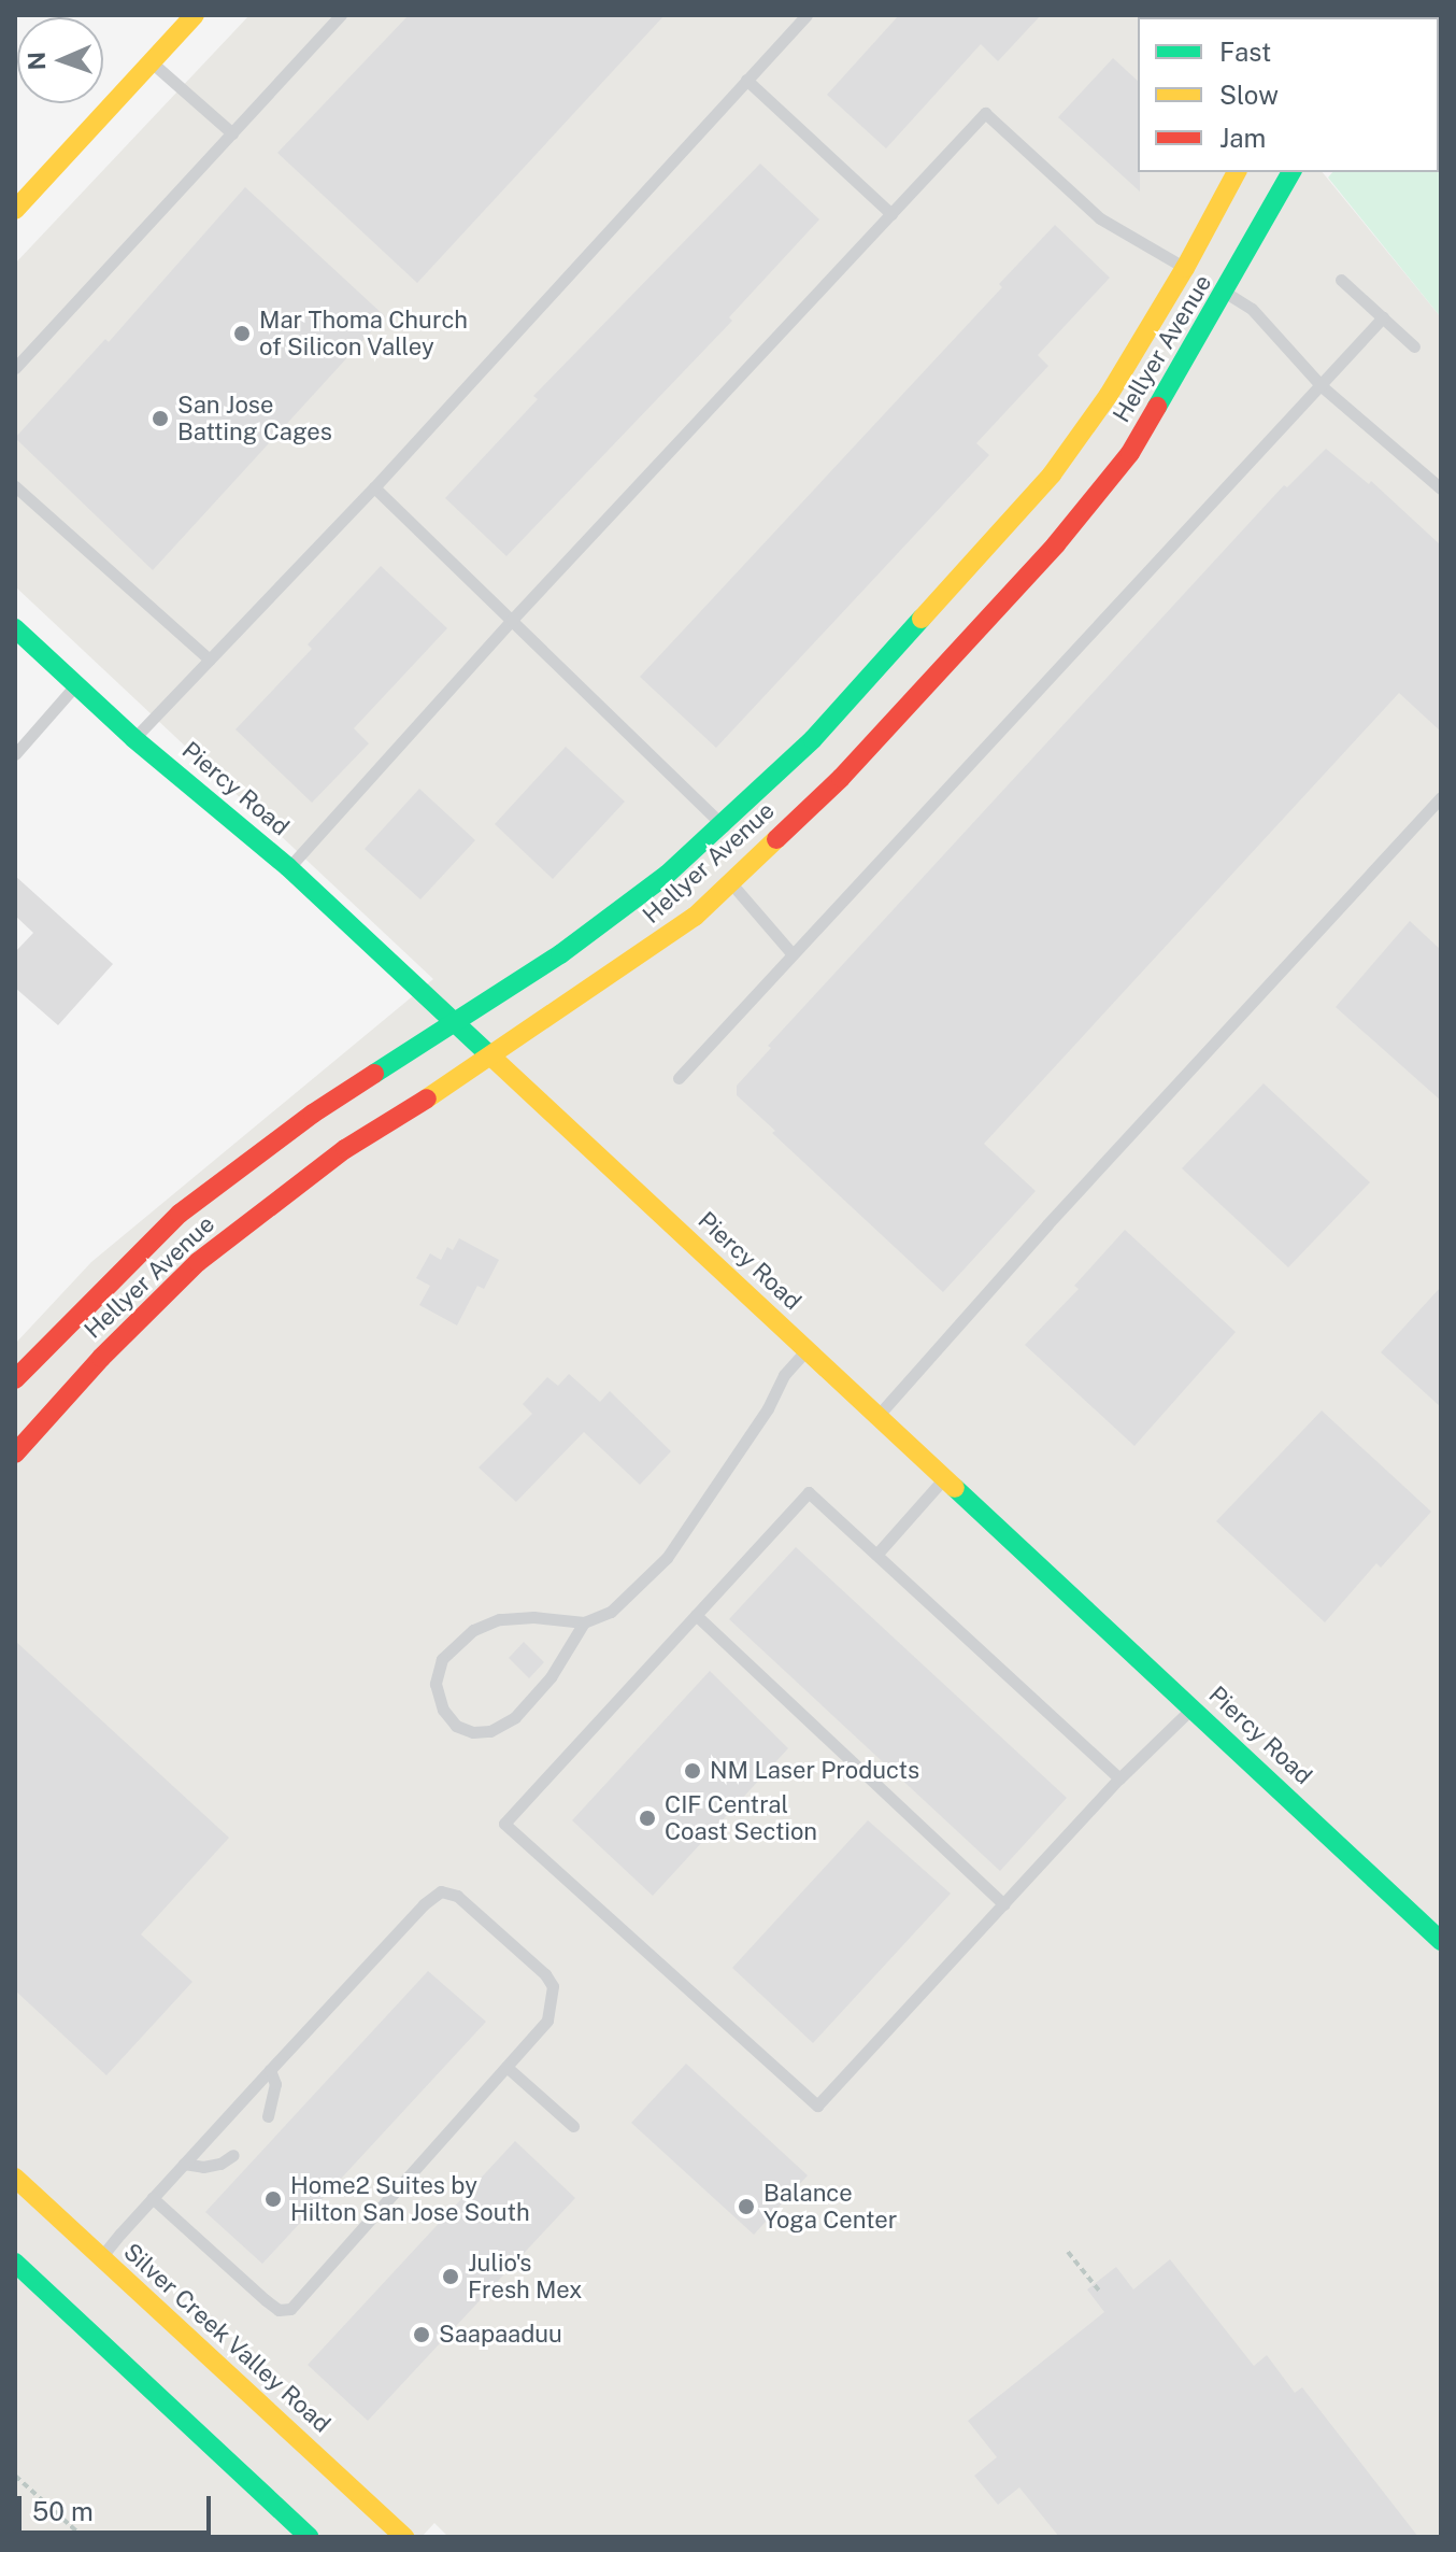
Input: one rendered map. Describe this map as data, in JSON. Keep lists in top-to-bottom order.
{
  "streets": {
    "main road": ["Hellyer Avenue", "Piercy Road", "Silver Creek Valley Road"]
  },
  "crossings": [
    ["Hellyer Avenue", "Piercy Road"]
  ],
  "places": [
    "Mar Thoma Church of Silicon Valley",
    "San Jose Batting Cages",
    "NM Laser Products",
    "CIF Central Coast Section",
    "Home2 Suites by Hilton San Jose South",
    "Balance Yoga Center",
    "Julio's Fresh Mex",
    "Saapaaduu"
  ],
  "legend": ["Fast", "Slow", "Jam"],
  "scale_bar": "50 m",
  "north": "left"
}
